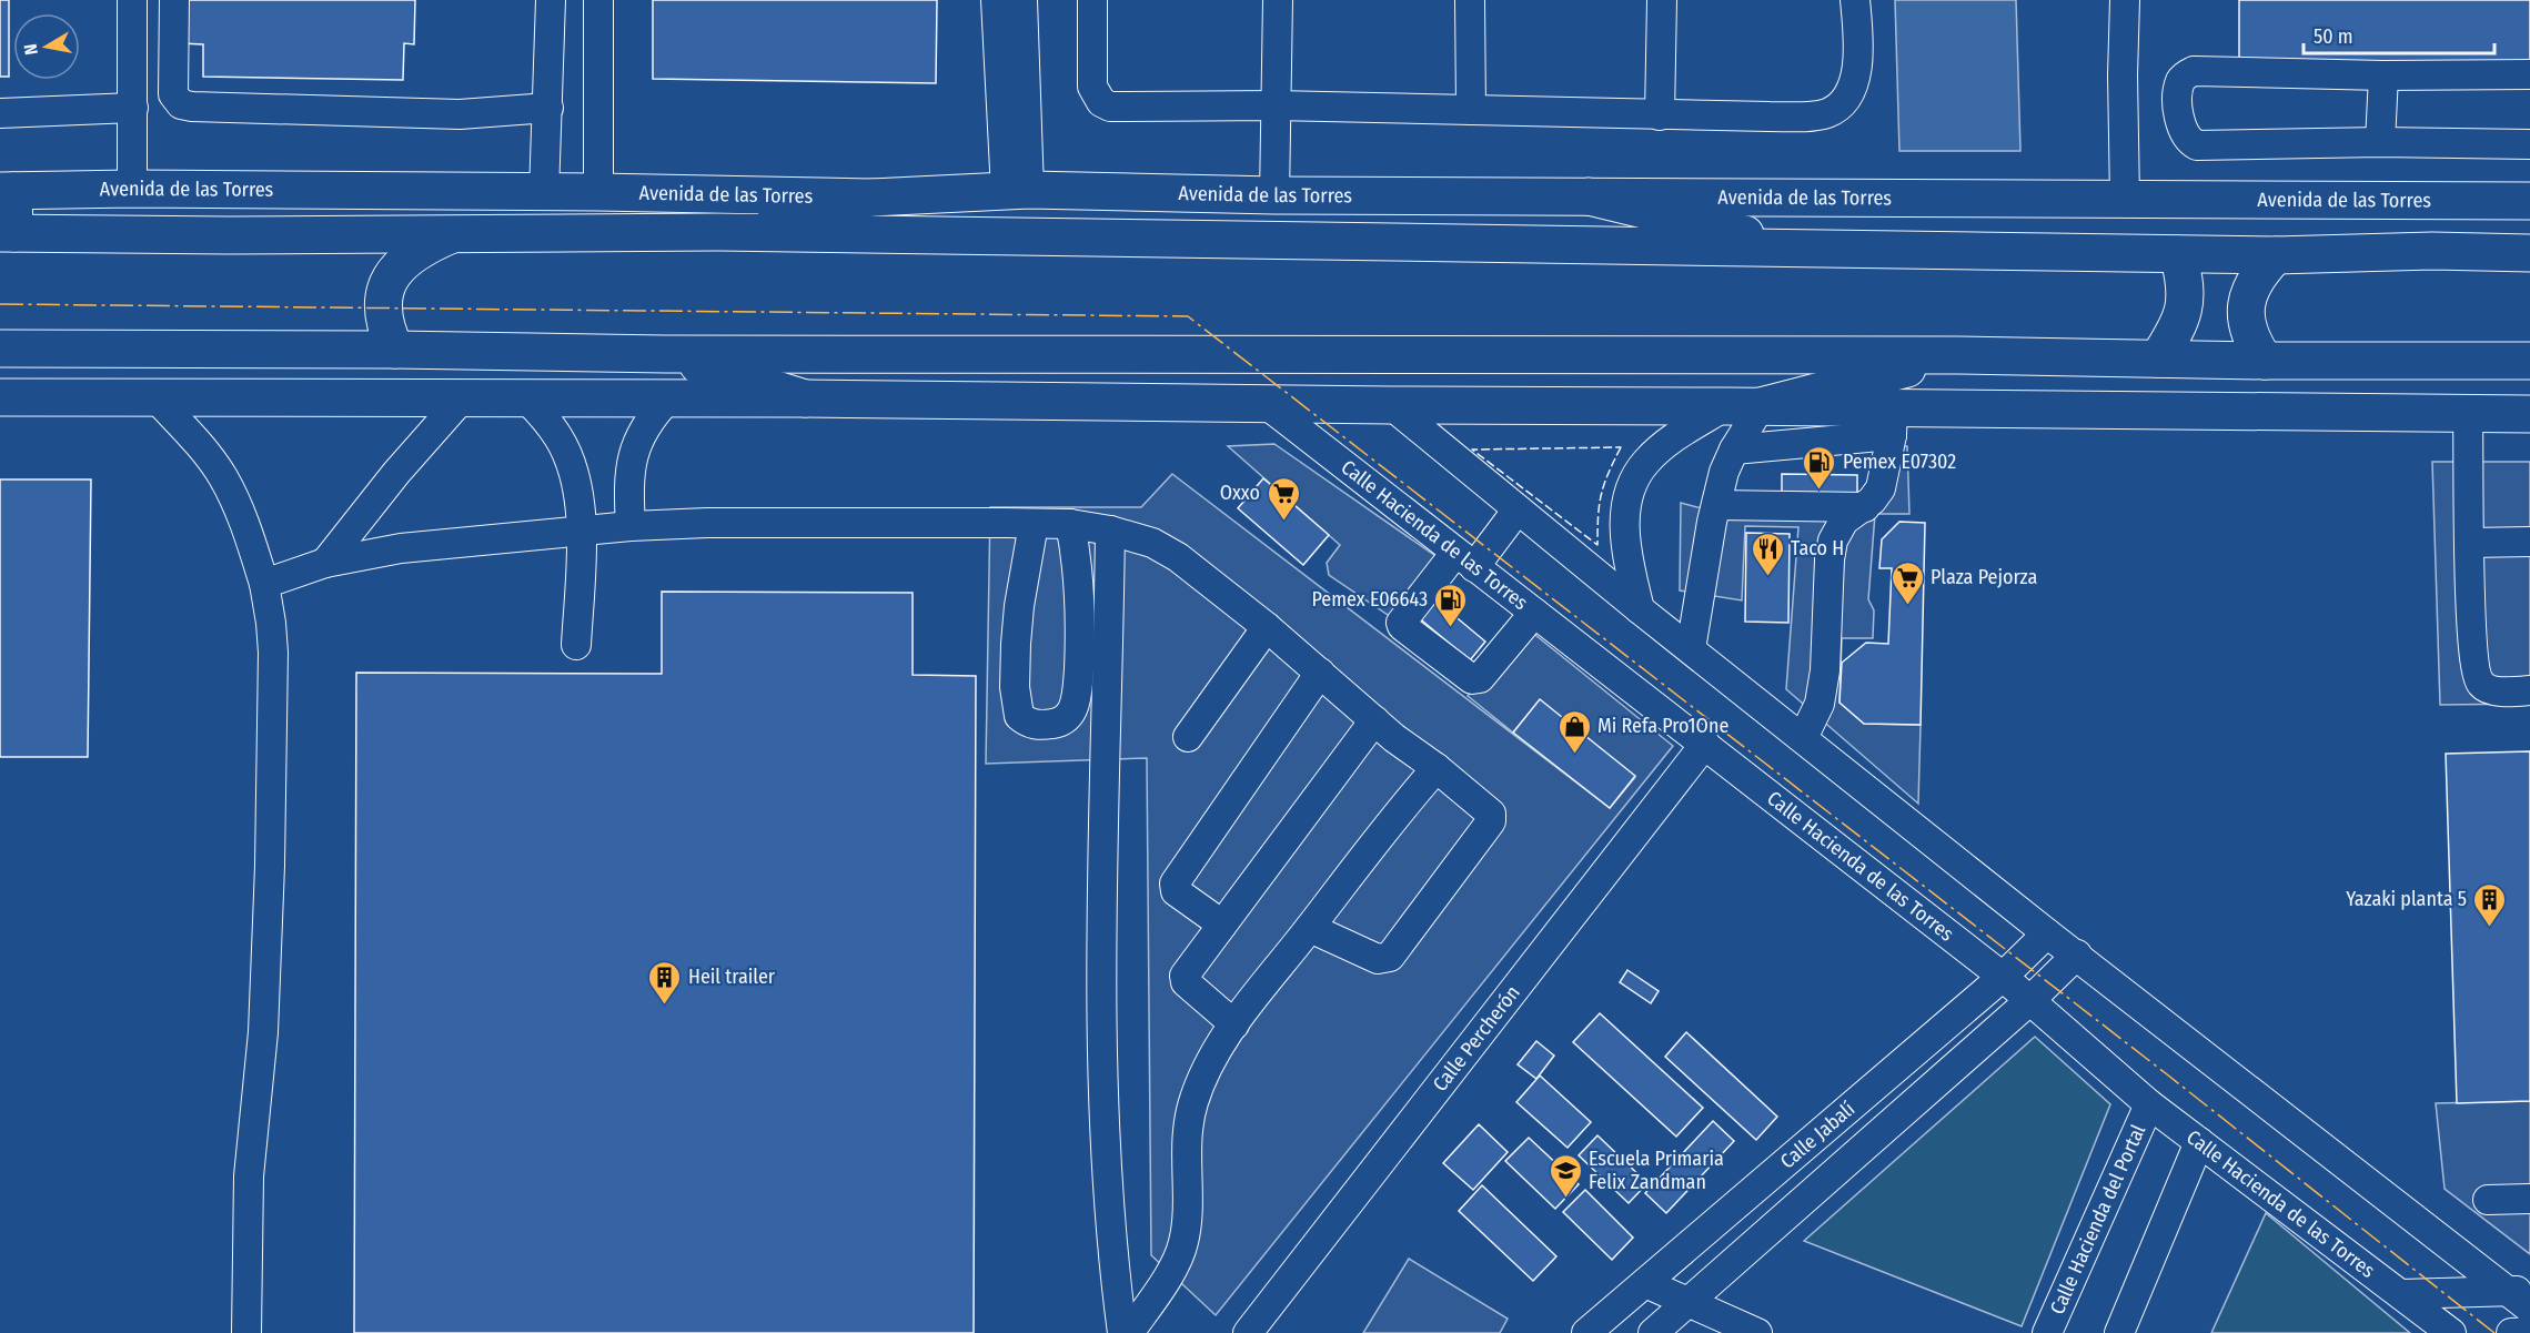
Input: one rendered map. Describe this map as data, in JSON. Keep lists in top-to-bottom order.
{
  "streets": {
    "main road": ["Avenida de las Torres"],
    "street": [
      "Calle Hacienda de las Torres",
      "Calle Percherón",
      "Calle Jabalí",
      "Calle Hacienda del Portal"
    ]
  },
  "crossings": [
    ["Calle Hacienda de las Torres", "Calle Percherón"],
    ["Calle Hacienda de las Torres", "Calle Jabalí"],
    ["Calle Hacienda de las Torres", "Calle Hacienda del Portal"]
  ],
  "places": {
    "fuel station": ["Pemex E07302", "Pemex E06643"],
    "supermarket": ["Oxxo", "Plaza Pejorza"],
    "restaurant": ["Taco H"],
    "shop": ["Mi Refa Pro1One"],
    "building": ["Yazaki planta 5", "Heil trailer"],
    "school or university": ["Escuela Primaria Felix Zandman"]
  },
  "scale_bar": "50 m",
  "north": "left"
}
